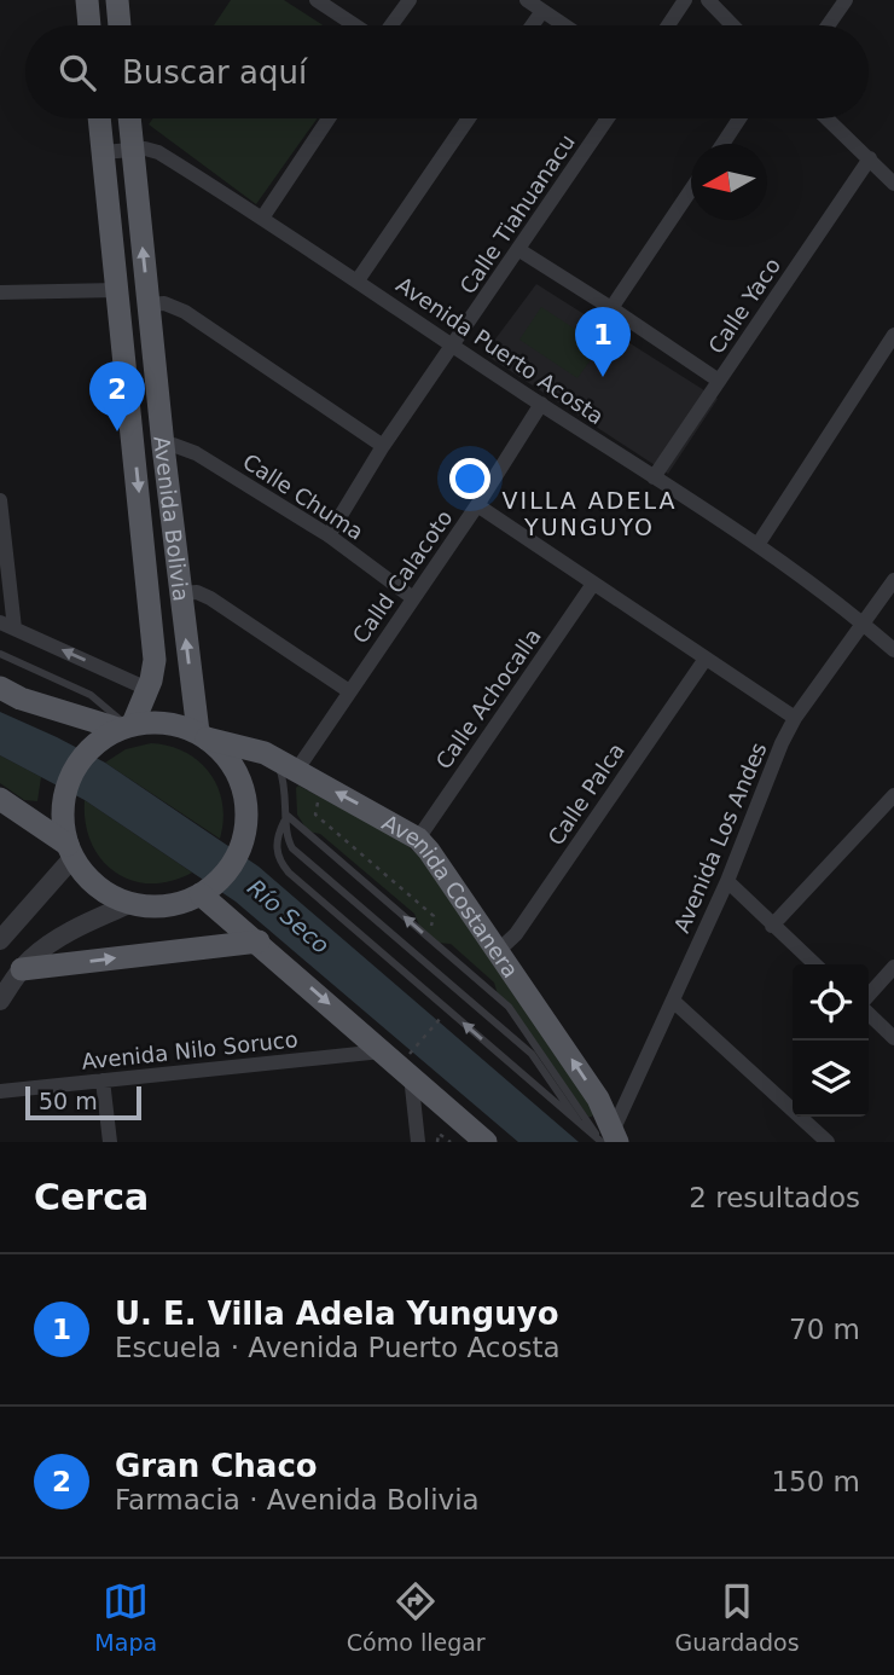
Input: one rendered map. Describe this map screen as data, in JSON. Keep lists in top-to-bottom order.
{
  "streets": {
    "main road": ["Avenida Bolivia", "Avenida Costanera"],
    "street": [
      "Calle Tiahuanacu",
      "Calle Yaco",
      "Avenida Puerto Acosta",
      "Calle Chuma",
      "Calld Calacoto",
      "Calle Achocalla",
      "Calle Palca",
      "Avenida Los Andes",
      "Avenida Nilo Soruco"
    ]
  },
  "crossings": [
    ["Calle Tiahuanacu", "Avenida Puerto Acosta"],
    ["Calle Tiahuanacu", "Calle Chuma"],
    ["Calle Yaco", "Avenida Puerto Acosta"],
    ["Avenida Puerto Acosta", "Avenida Bolivia"],
    ["Avenida Puerto Acosta", "Calld Calacoto"],
    ["Avenida Puerto Acosta", "Avenida Los Andes"],
    ["Calle Chuma", "Avenida Bolivia"],
    ["Calle Chuma", "Calld Calacoto"],
    ["Avenida Bolivia", "Avenida Costanera"],
    ["Calld Calacoto", "Avenida Costanera"],
    ["Calle Achocalla", "Avenida Costanera"],
    ["Calle Palca", "Avenida Costanera"],
    ["Avenida Los Andes", "Avenida Costanera"]
  ],
  "districts": ["VILLA ADELA YUNGUYO"],
  "water": ["Río Seco"],
  "scale_bar": "50 m",
  "north": "left",
  "page": {
    "search": "Buscar aquí",
    "pins": ["1", "2"],
    "scale": "50 m",
    "heading": ["Cerca", "2 resultados"],
    "list": [
      {
        "mark": "1",
        "name": "U. E. Villa Adela Yunguyo",
        "note": "Escuela · Avenida Puerto Acosta",
        "value": "70 m"
      },
      {
        "mark": "2",
        "name": "Gran Chaco",
        "note": "Farmacia · Avenida Bolivia",
        "value": "150 m"
      }
    ],
    "nav": ["Mapa", "Cómo llegar", "Guardados"]
  }
}
